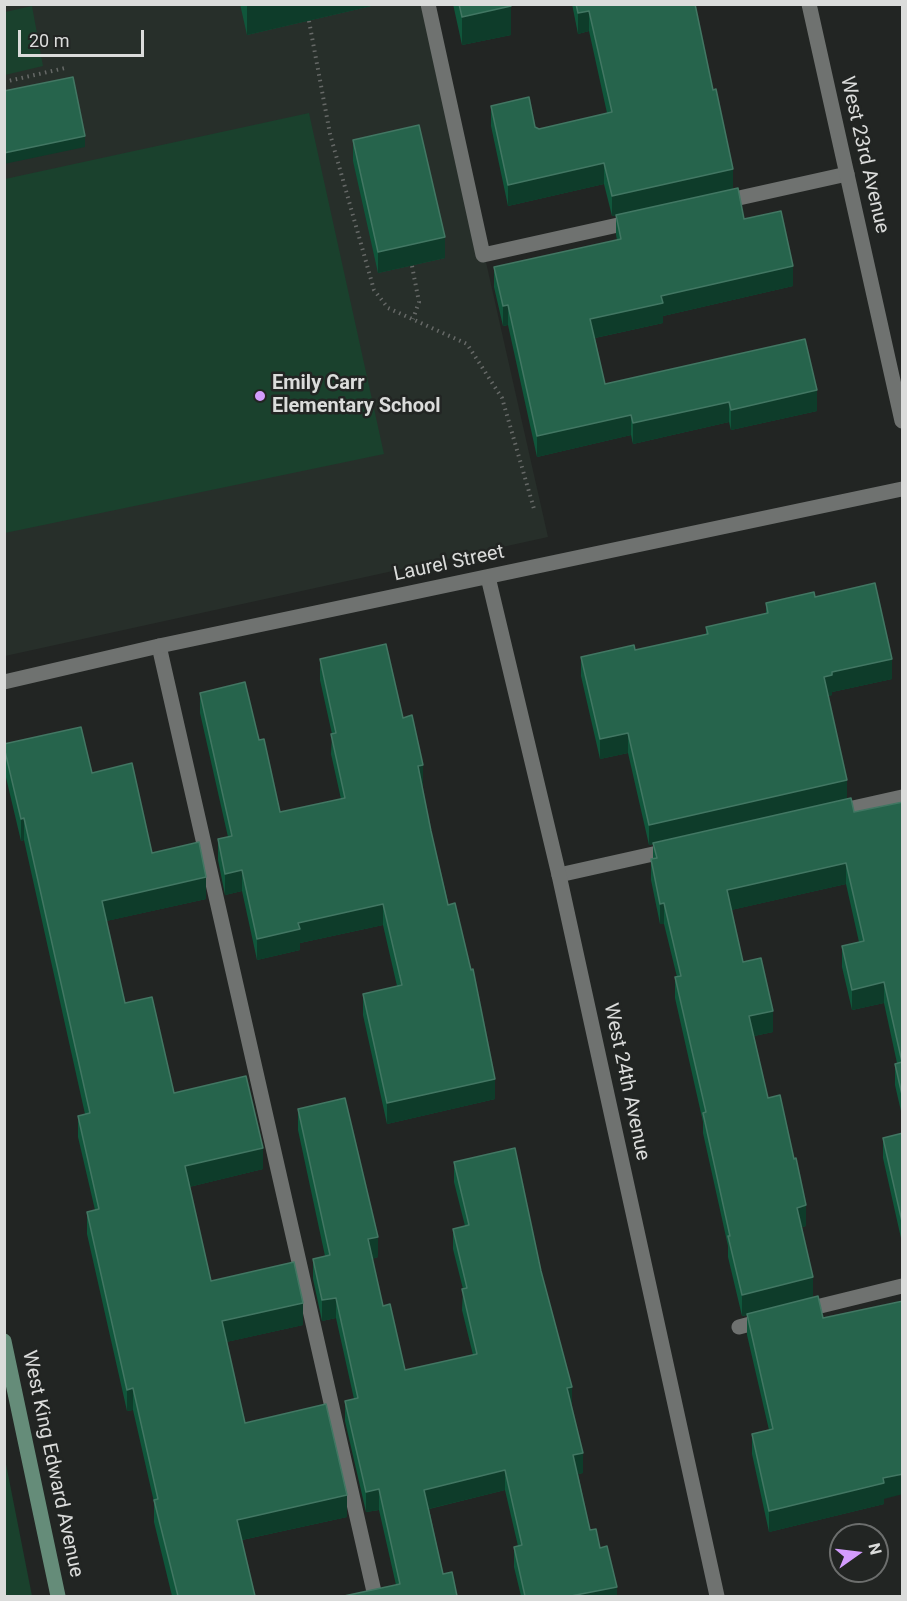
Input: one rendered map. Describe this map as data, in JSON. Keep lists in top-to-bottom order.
{
  "streets": {
    "main road": ["West King Edward Avenue"],
    "street": ["West 23rd Avenue", "Laurel Street", "West 24th Avenue"]
  },
  "crossings": [
    ["Laurel Street", "West 24th Avenue"]
  ],
  "places": ["Emily Carr Elementary School"],
  "scale_bar": "20 m",
  "north": "right"
}
